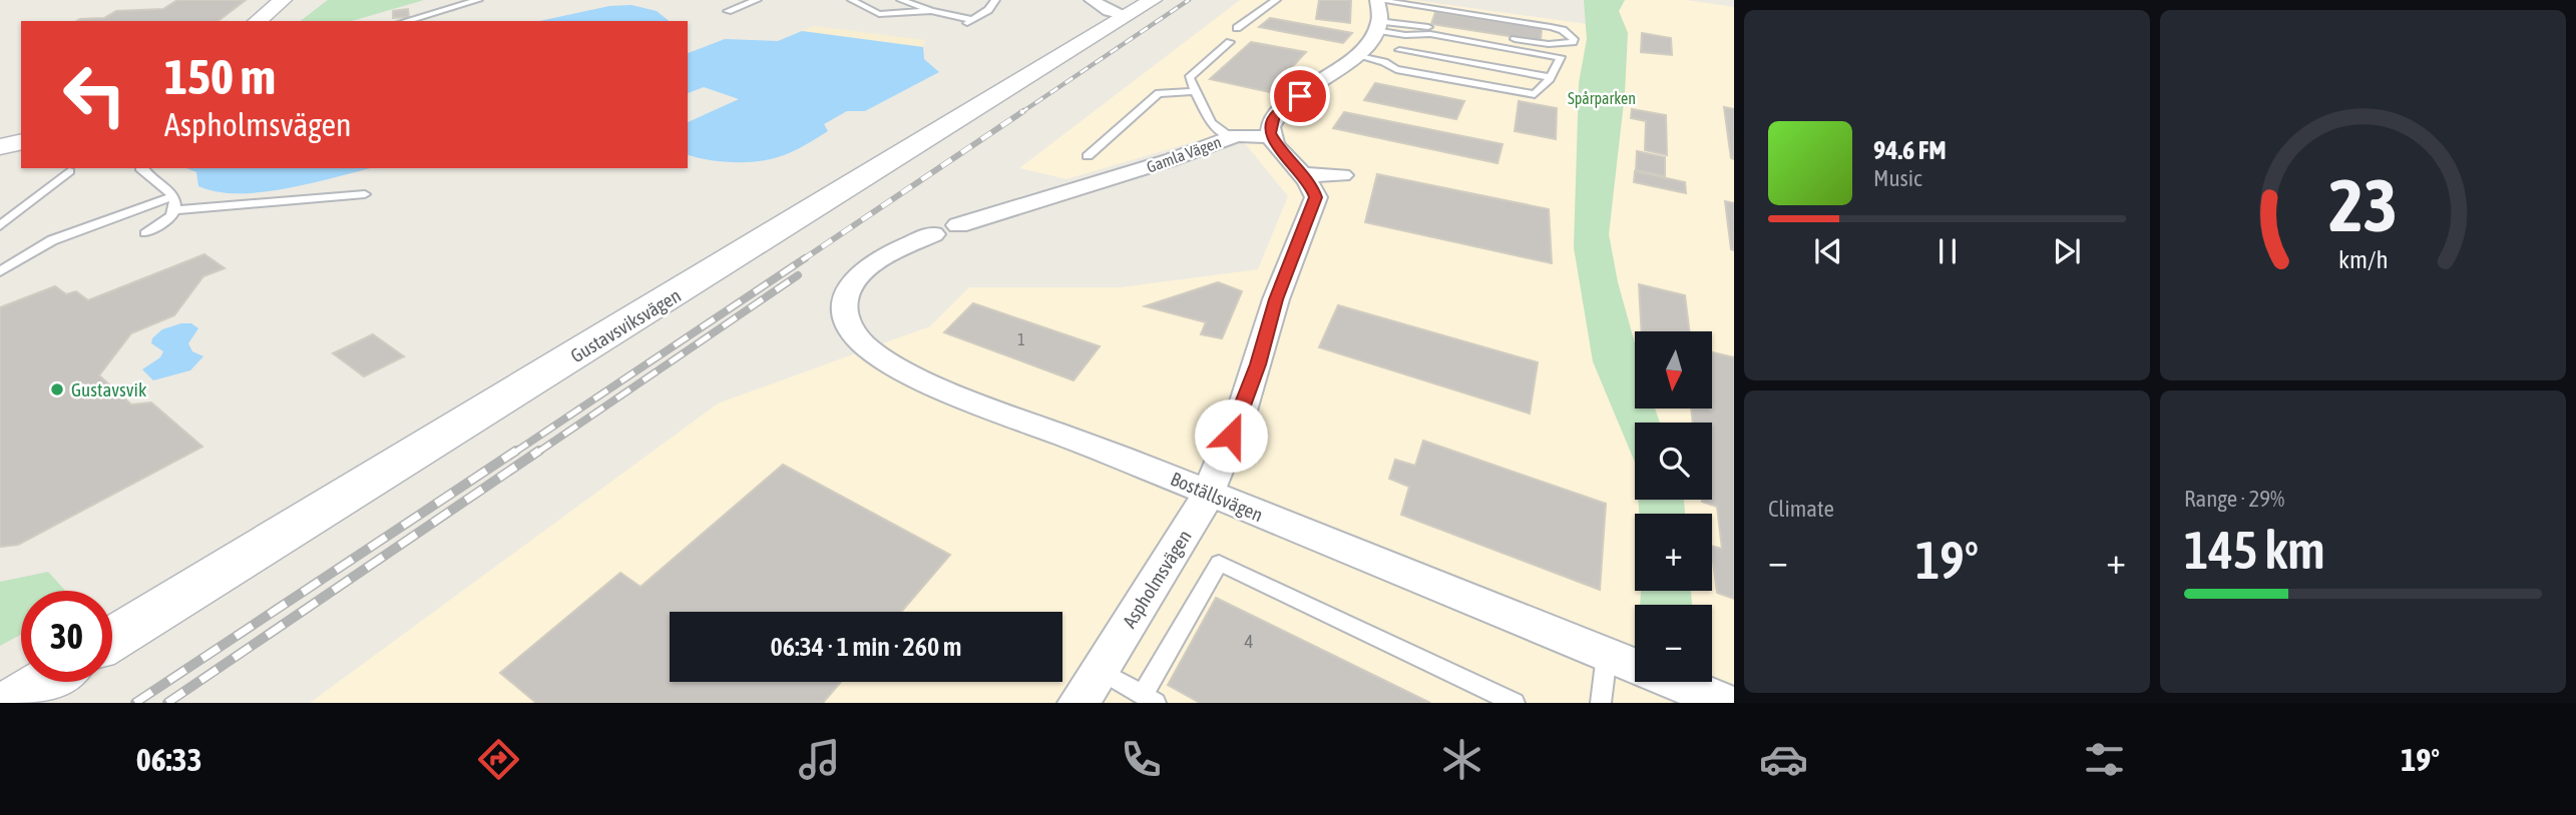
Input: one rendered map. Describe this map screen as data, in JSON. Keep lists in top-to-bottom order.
{
  "streets": {
    "street": [
      "Gamla Vägen",
      "Gustavsviksvägen",
      "Boställsvägen",
      "Aspholmsvägen"
    ]
  },
  "crossings": [
    ["Gamla Vägen", "Boställsvägen"],
    ["Gamla Vägen", "Aspholmsvägen"],
    ["Boställsvägen", "Aspholmsvägen"]
  ],
  "parks": ["Spårparken"],
  "places": ["Gustavsvik"],
  "house_numbers": ["1", "4"],
  "north": "bottom",
  "page": {
    "turn": ["150 m", "Aspholmsvägen"],
    "song": ["94.6 FM", "Music"],
    "map_buttons": ["+", "−"],
    "tile": [
      "Climate",
      ["Range · 29%", "145 km"]
    ],
    "heat": ["−", "19°", "+"],
    "limit": "30",
    "trip": "06:34 · 1 min · 260 m",
    "tabs": ["06:33", "19°"],
    "gauge": ["23", "km/h"]
  }
}
